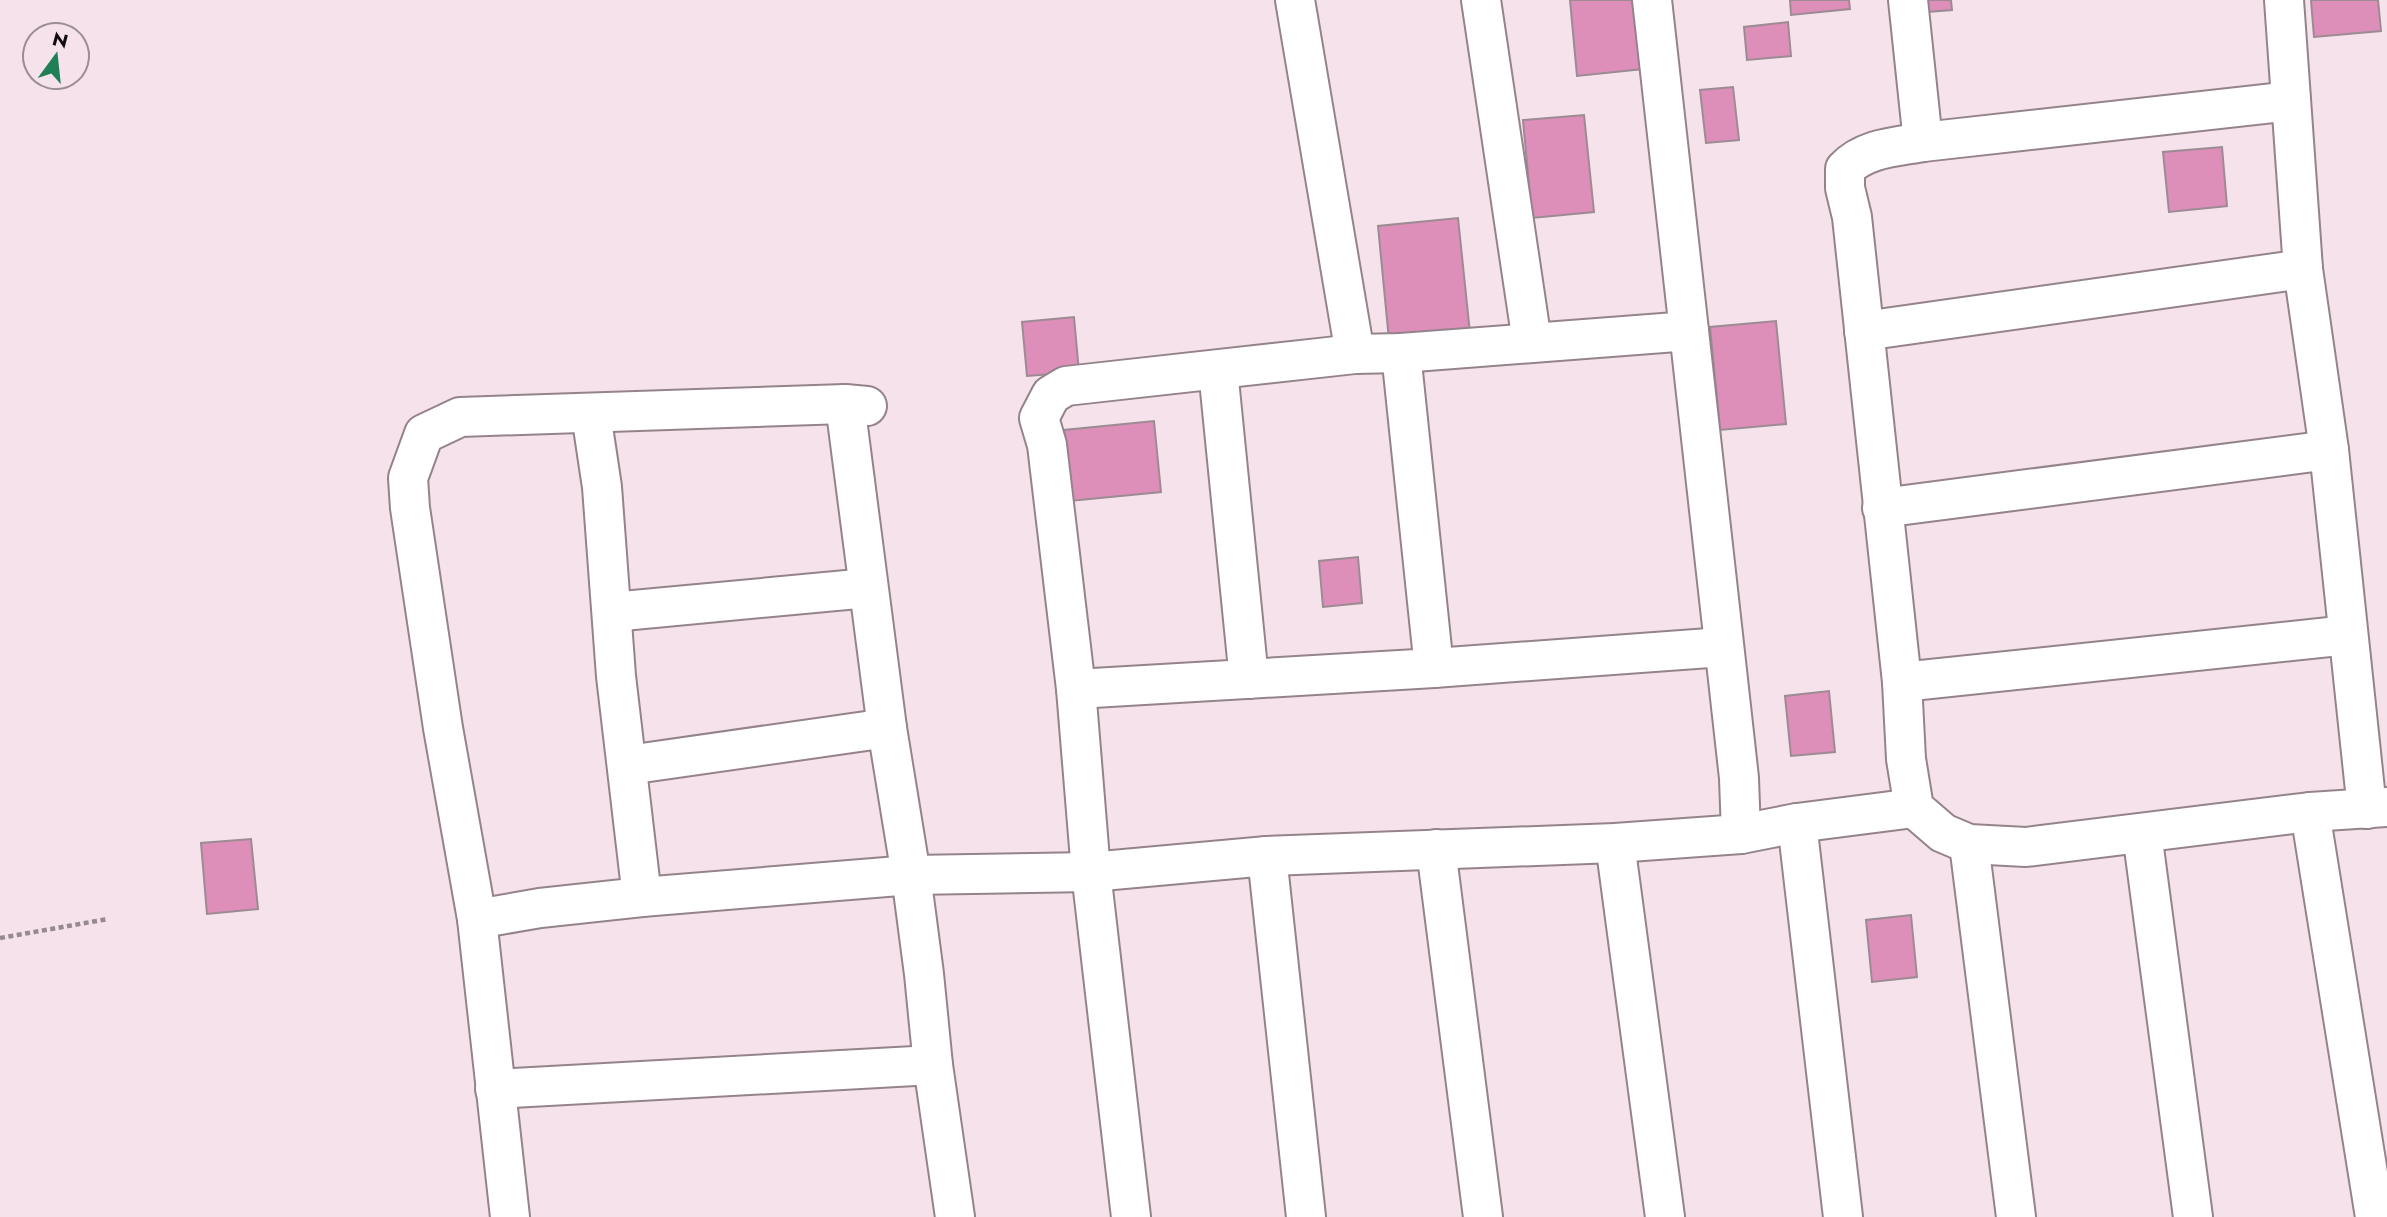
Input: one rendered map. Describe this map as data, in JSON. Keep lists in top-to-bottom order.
{
  "north": "top"
}
